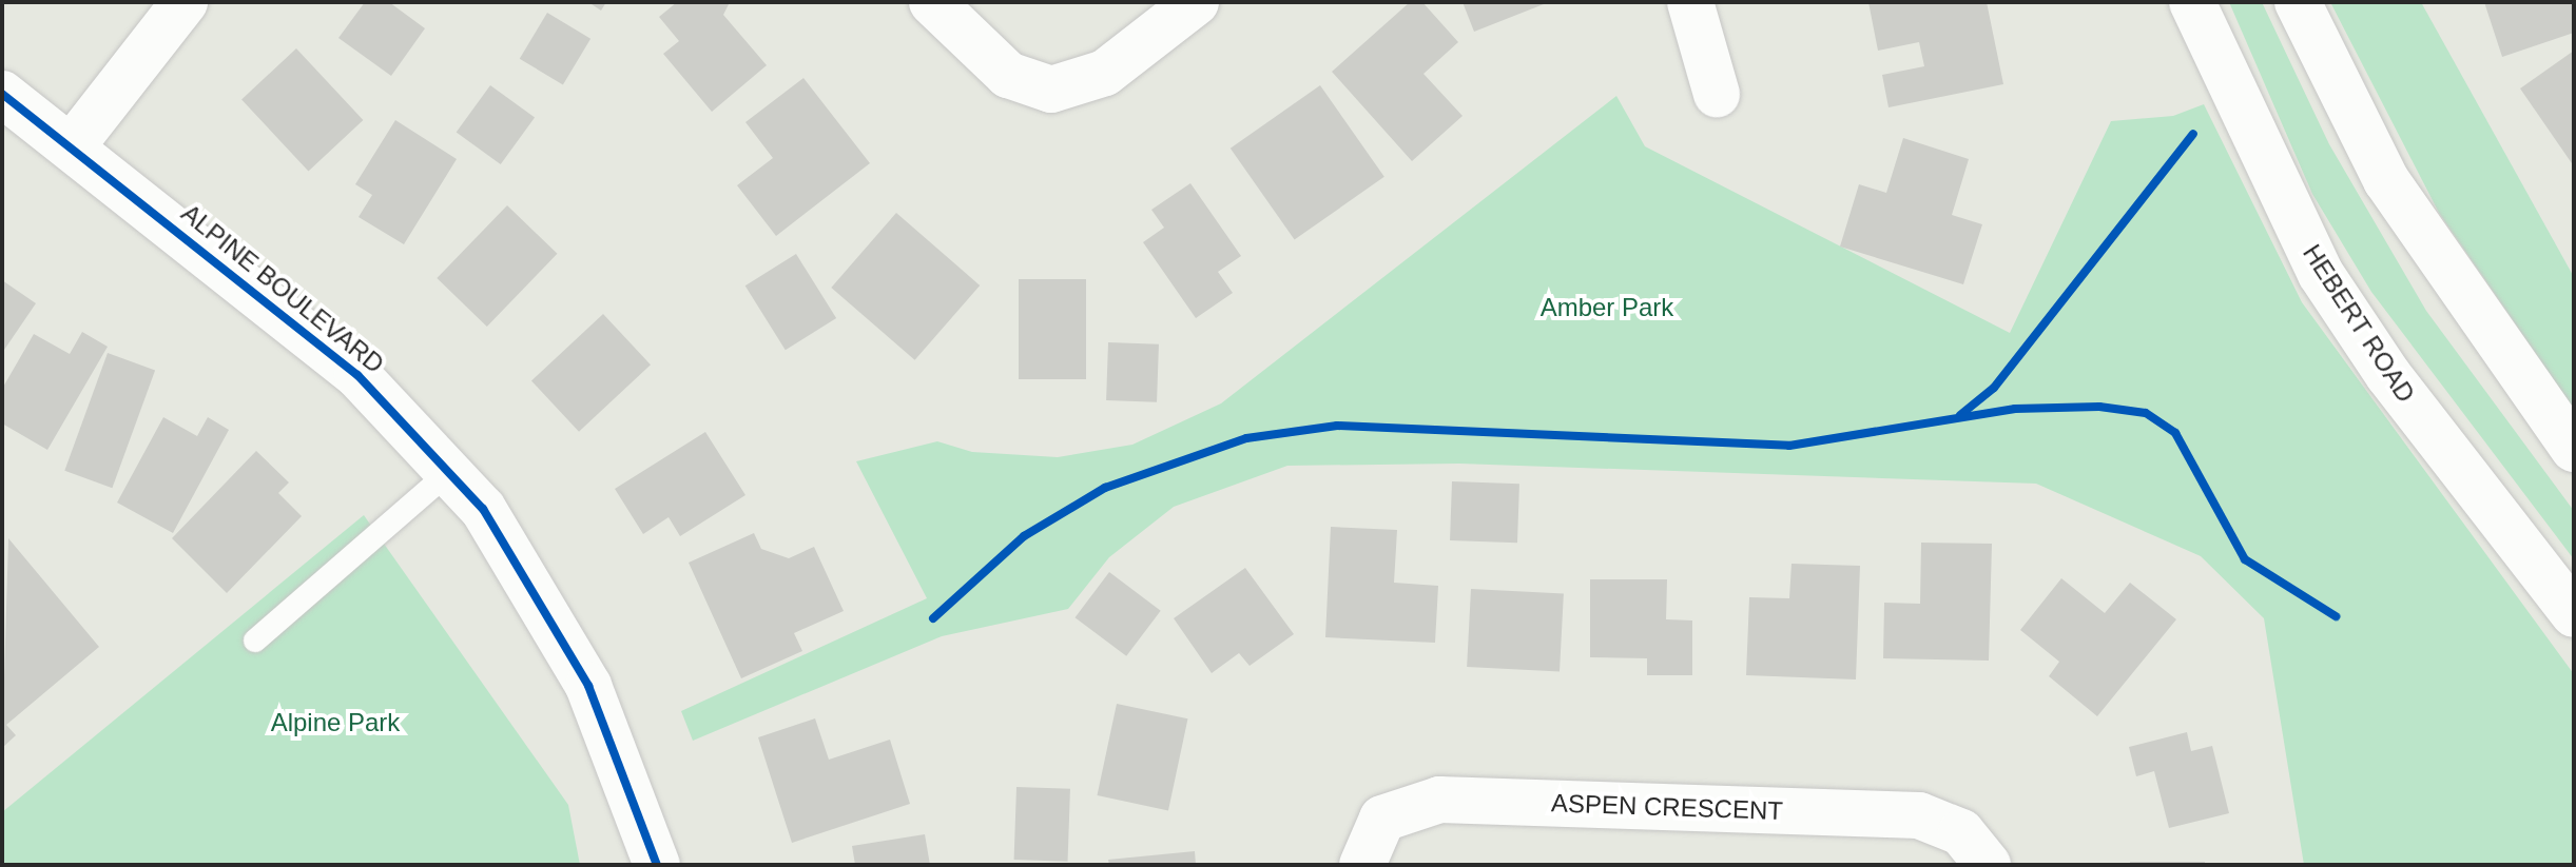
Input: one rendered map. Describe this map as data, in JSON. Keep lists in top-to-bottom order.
{
  "streets": {
    "street": ["ALPINE BOULEVARD", "HEBERT ROAD", "ASPEN CRESCENT"]
  },
  "parks": ["Amber Park", "Alpine Park"]
}
